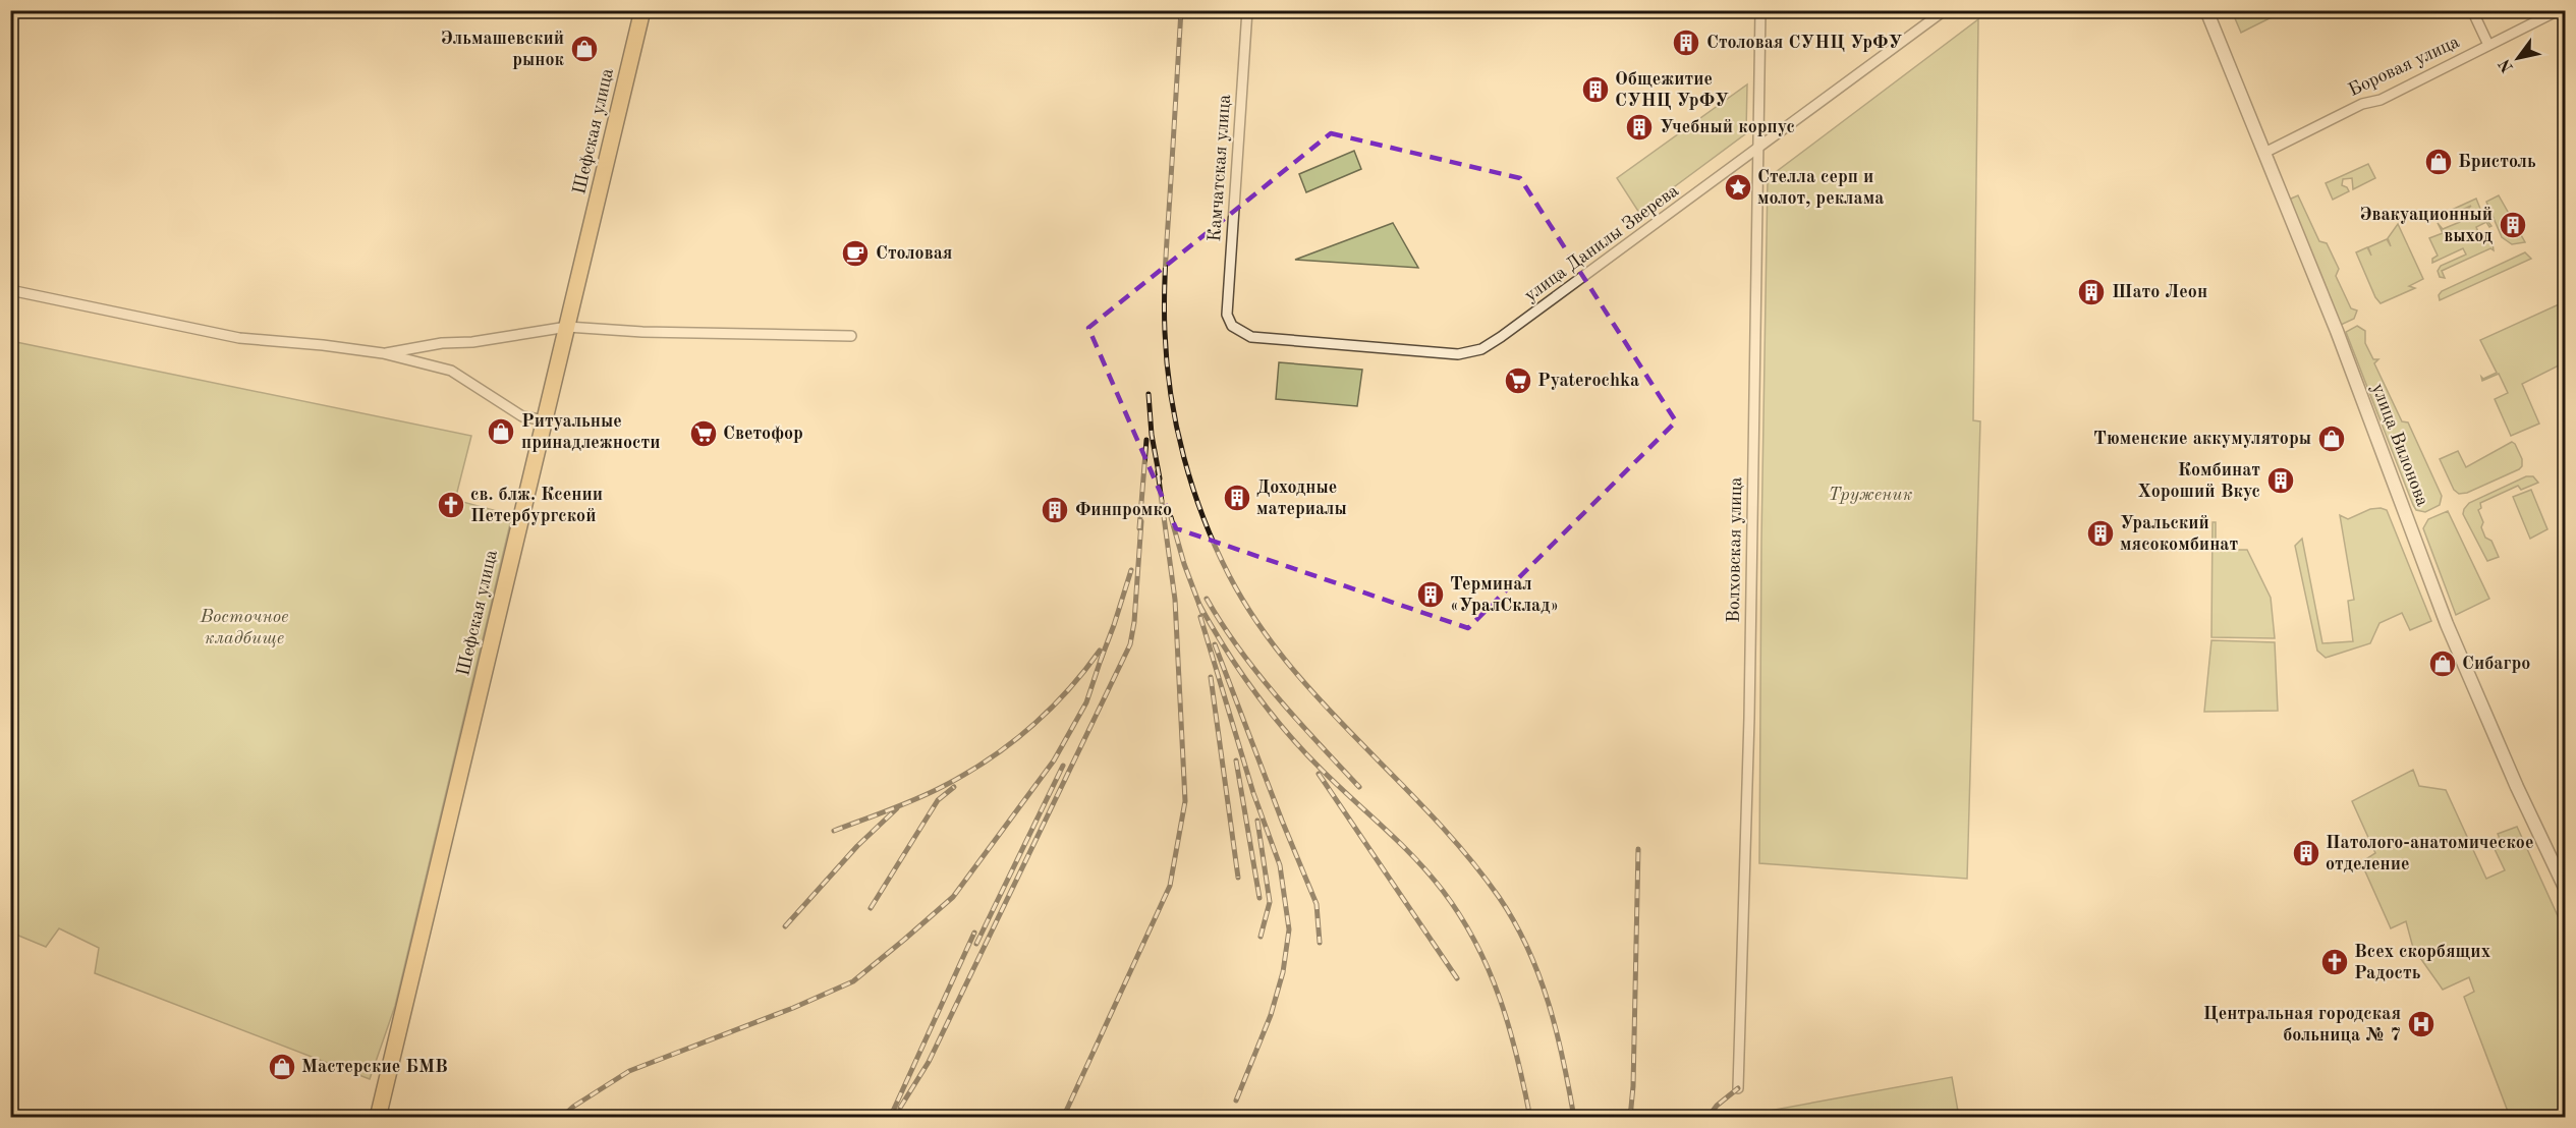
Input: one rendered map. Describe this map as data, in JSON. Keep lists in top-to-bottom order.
{
  "streets": {
    "main road": ["Шефская улица"],
    "street": [
      "Боровая улица",
      "Камчатская улица",
      "улица Данилы Зверева",
      "улица Вилонова",
      "Волховская улица"
    ]
  },
  "crossings": [
    ["Боровая улица", "улица Вилонова"],
    ["Камчатская улица", "улица Данилы Зверева"],
    ["улица Данилы Зверева", "Волховская улица"]
  ],
  "parks": ["Труженик", "Восточное кладбище"],
  "places": {
    "building": [
      "Столовая СУНЦ УрФУ",
      "Общежитие СУНЦ УрФУ",
      "Учебный корпус",
      "Эвакуационный выход",
      "Шато Леон",
      "Комбинат Хороший Вкус",
      "Доходные материалы",
      "Финпромко",
      "Уральский мясокомбинат",
      "Терминал «УралСклад»",
      "Патолого-анатомическое отделение"
    ],
    "shop": [
      "Эльмашевский рынок",
      "Бристоль",
      "Ритуальные принадлежности",
      "Тюменские аккумуляторы",
      "Сибагро",
      "Мастерские БМВ"
    ],
    "place": ["Стелла серп и молот, реклама"],
    "cafe": ["Столовая"],
    "supermarket": ["Pyaterochka", "Светофор"],
    "church": ["св. блж. Ксении Петербургской", "Всех скорбящих Радость"],
    "hospital": ["Центральная городская больница № 7"]
  },
  "north": "bottom left"
}
